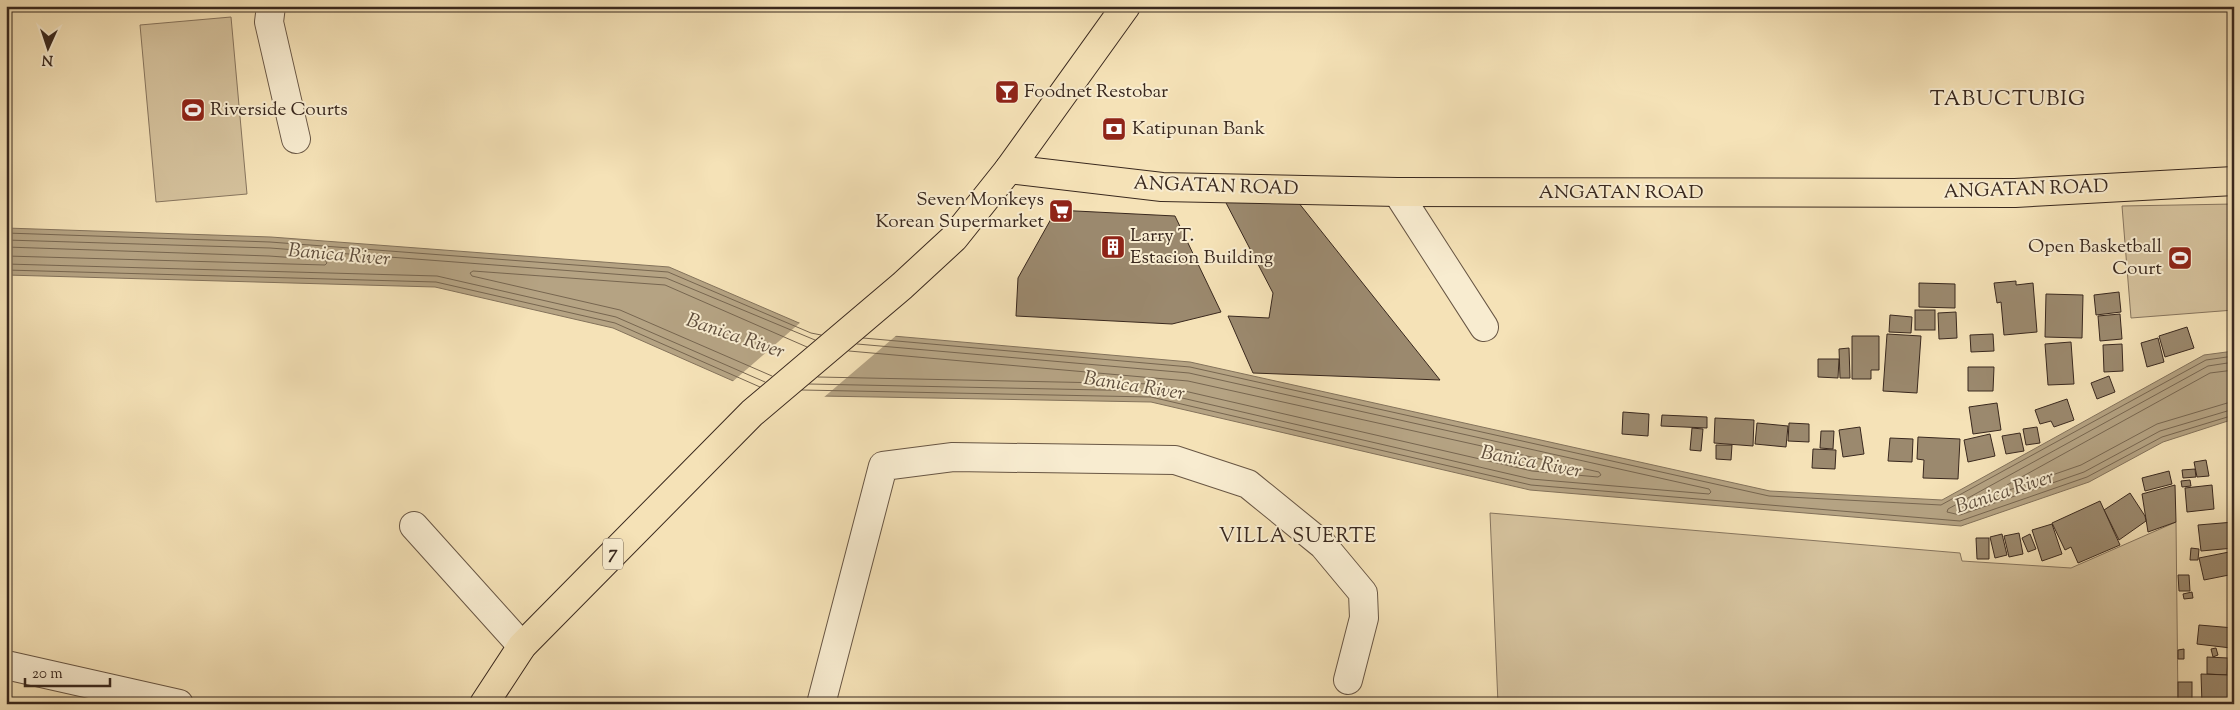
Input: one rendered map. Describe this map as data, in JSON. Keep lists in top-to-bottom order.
{
  "streets": {
    "main road": ["ANGATAN ROAD", "7"]
  },
  "crossings": [
    ["ANGATAN ROAD", "7"]
  ],
  "districts": ["TABUCTUBIG", "VILLA SUERTE"],
  "water": ["Banica River"],
  "places": {
    "bar": ["Foodnet Restobar"],
    "sports": ["Riverside Courts", "Open Basketball Court"],
    "bank": ["Katipunan Bank"],
    "supermarket": ["Seven Monkeys Korean Supermarket"],
    "building": ["Larry T. Estacion Building"]
  },
  "scale_bar": "20 m",
  "north": "bottom"
}
